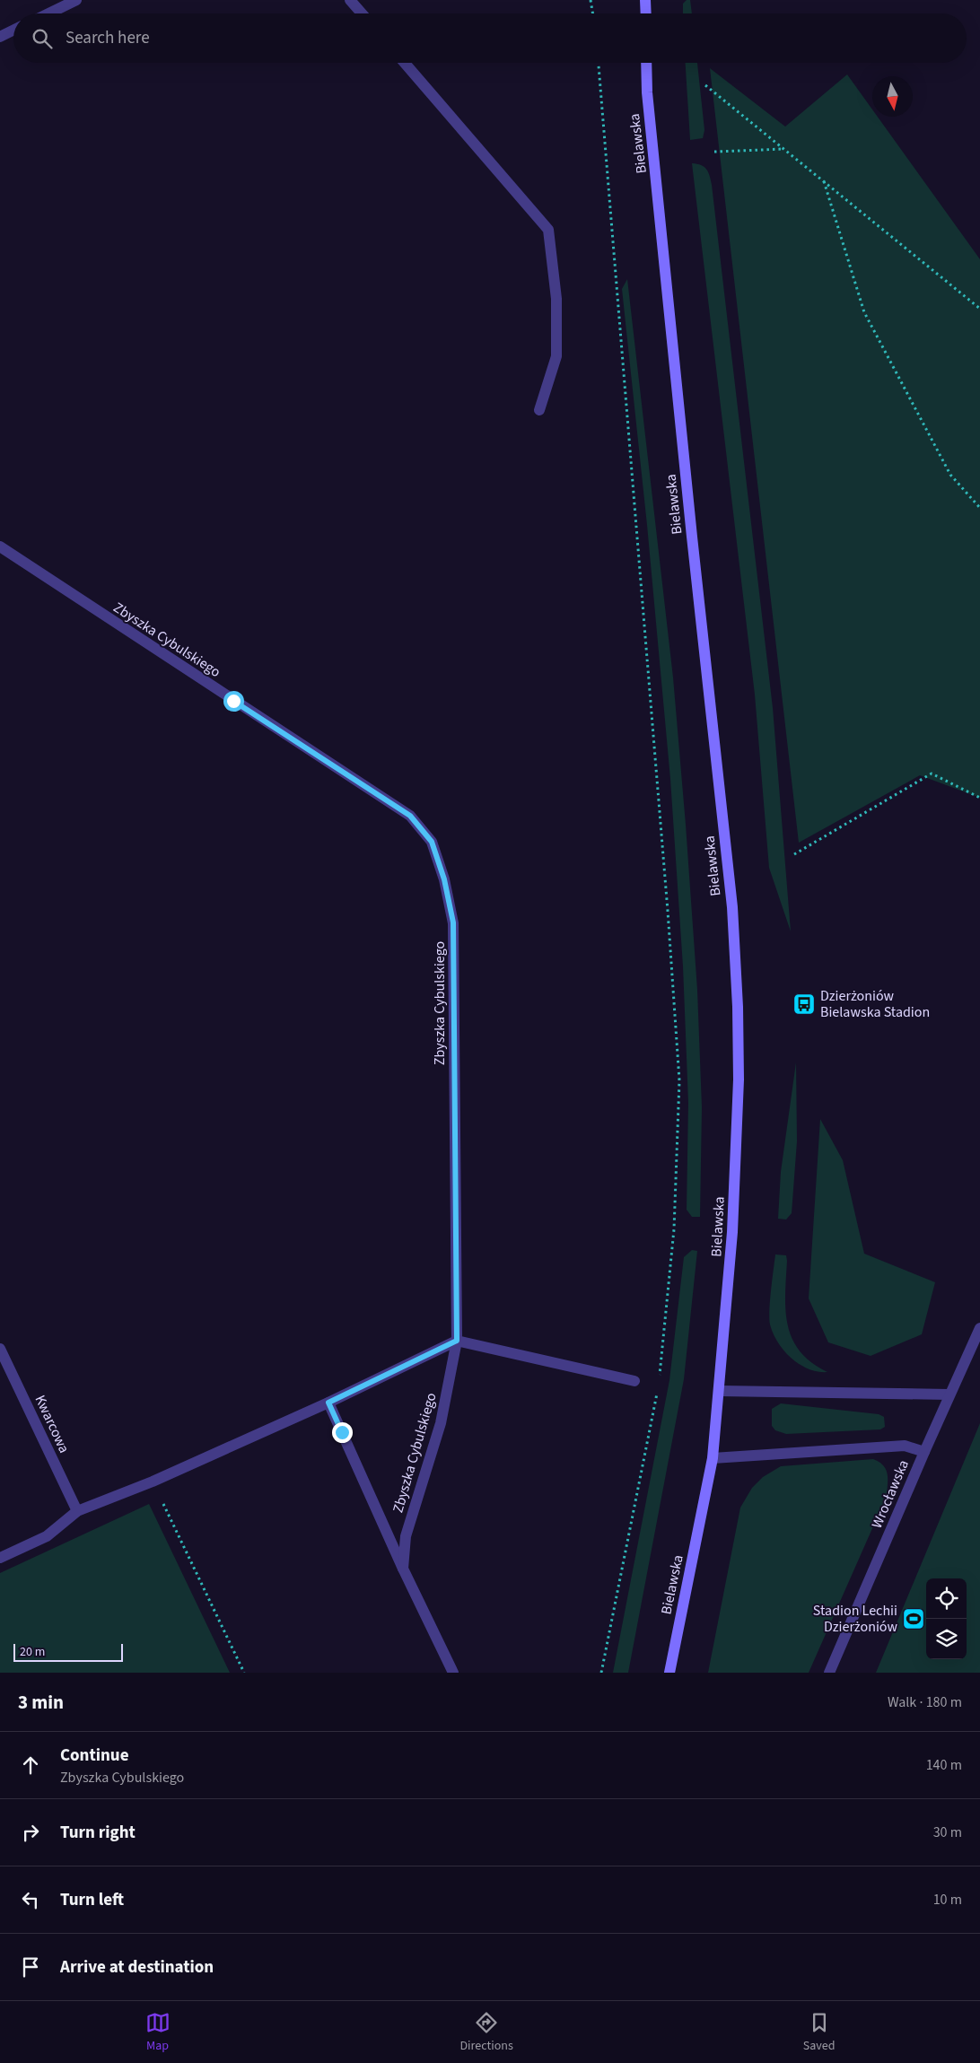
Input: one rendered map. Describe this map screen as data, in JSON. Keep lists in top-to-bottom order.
{
  "streets": {
    "main road": ["Bielawska"],
    "street": ["Zbyszka Cybulskiego", "Kwarcowa", "Wrocławska"]
  },
  "places": {
    "bus stop": ["Dzierżoniów Bielawska Stadion"],
    "sports": ["Stadion Lechii Dzierżoniów"]
  },
  "scale_bar": "20 m",
  "north": "bottom",
  "page": {
    "search": "Search here",
    "scale": "20 m",
    "heading": ["3 min", "Walk · 180 m"],
    "list": [
      ["Continue", "Zbyszka Cybulskiego", "140 m"],
      ["Turn right", "30 m"],
      ["Turn left", "10 m"],
      "Arrive at destination"
    ],
    "nav": ["Map", "Directions", "Saved"]
  }
}
